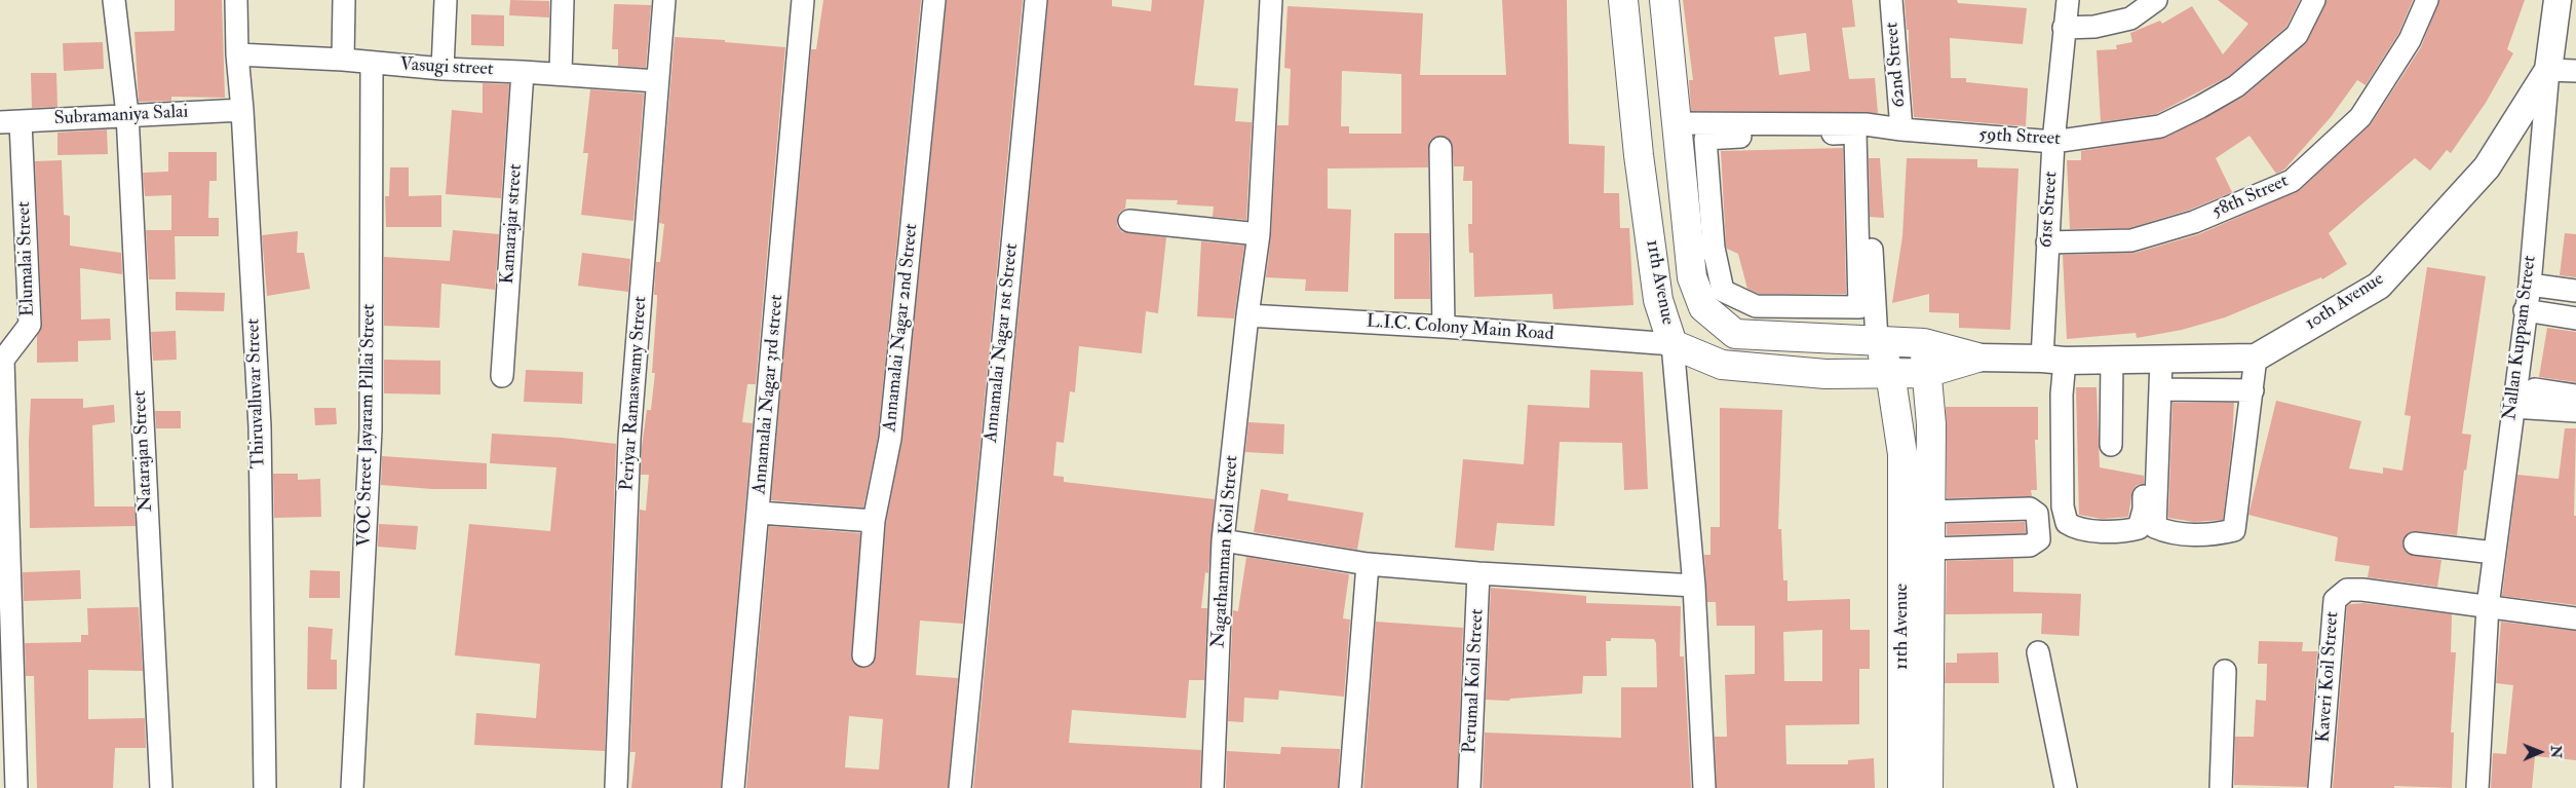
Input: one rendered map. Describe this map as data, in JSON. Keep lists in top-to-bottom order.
{
  "streets": {
    "main road": ["11th Avenue"],
    "street": [
      "62nd Street",
      "Vasugi street",
      "Subramaniya Salai",
      "59th Street",
      "58th Street",
      "61st Street",
      "Kamarajar street",
      "Elumalai Street",
      "10th Avenue",
      "Annamalai Nagar 2nd Street",
      "L.I.C. Colony Main Road",
      "Nallan Kuppam Street",
      "Annamalai Nagar 1st Street",
      "Thiruvalluvar Street",
      "Periyar Ramaswamy Street",
      "Annamalai Nagar 3rd street",
      "VOC Street Jayaram Pillai Street",
      "Natarajan Street",
      "Nagathamman Koil Street",
      "Kaveri Koil Street",
      "Perumal Koil Street"
    ]
  },
  "crossings": [
    ["62nd Street", "59th Street"],
    ["Vasugi street", "Kamarajar street"],
    ["Vasugi street", "Thiruvalluvar Street"],
    ["Vasugi street", "Periyar Ramaswamy Street"],
    ["Vasugi street", "VOC Street Jayaram Pillai Street"],
    ["Subramaniya Salai", "Elumalai Street"],
    ["Subramaniya Salai", "Thiruvalluvar Street"],
    ["Subramaniya Salai", "Natarajan Street"],
    ["59th Street", "61st Street"],
    ["59th Street", "11th Avenue"],
    ["58th Street", "61st Street"],
    ["61st Street", "10th Avenue"],
    ["11th Avenue", "10th Avenue"],
    ["11th Avenue", "L.I.C. Colony Main Road"],
    ["10th Avenue", "Nallan Kuppam Street"],
    ["L.I.C. Colony Main Road", "Nagathamman Koil Street"],
    ["Nallan Kuppam Street", "Kaveri Koil Street"]
  ],
  "north": "right"
}
